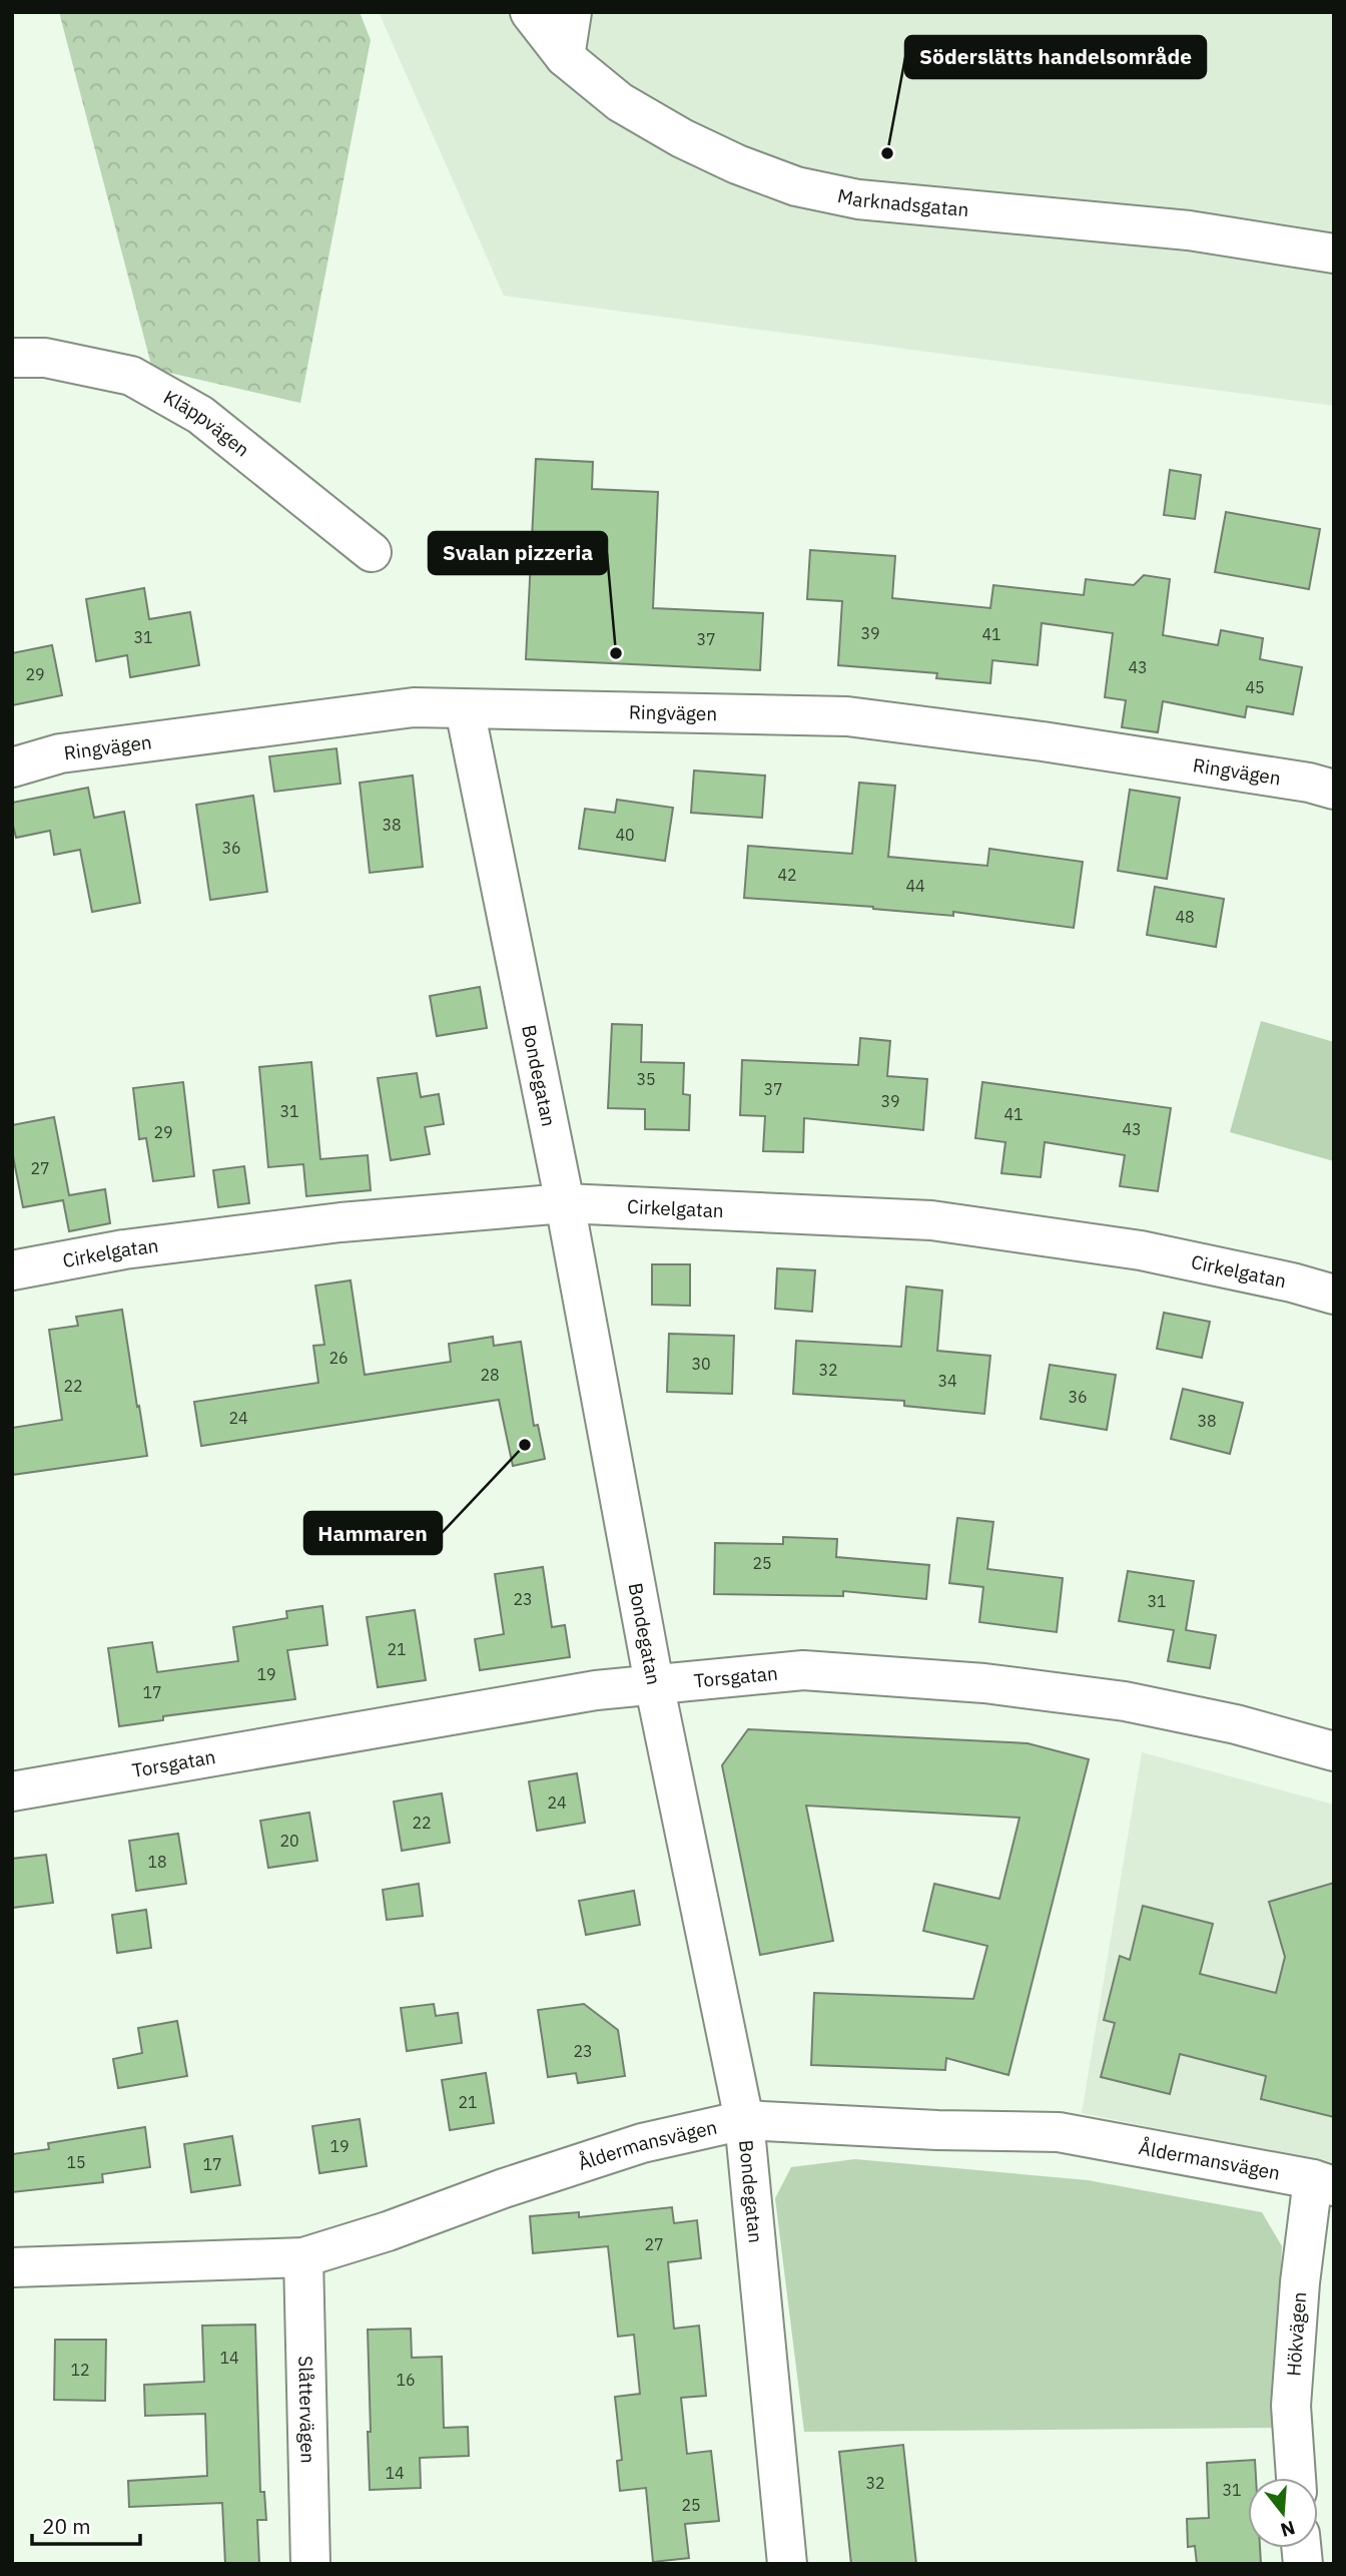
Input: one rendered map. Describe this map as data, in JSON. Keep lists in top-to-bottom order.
{
  "streets": {
    "street": [
      "Marknadsgatan",
      "Kläppvägen",
      "Ringvägen",
      "Bondegatan",
      "Cirkelgatan",
      "Torsgatan",
      "Åldermansvägen",
      "Hökvägen",
      "Slåttervägen"
    ]
  },
  "crossings": [
    ["Ringvägen", "Bondegatan"],
    ["Bondegatan", "Cirkelgatan"],
    ["Bondegatan", "Torsgatan"],
    ["Bondegatan", "Åldermansvägen"],
    ["Åldermansvägen", "Hökvägen"],
    ["Åldermansvägen", "Slåttervägen"]
  ],
  "places": ["Söderslätts handelsområde", "Svalan pizzeria", "Hammaren"],
  "house_numbers": [
    "39",
    "41",
    "31",
    "37",
    "43",
    "29",
    "45",
    "38",
    "40",
    "36",
    "42",
    "44",
    "48",
    "35",
    "37",
    "39",
    "31",
    "41",
    "43",
    "29",
    "27",
    "26",
    "30",
    "32",
    "28",
    "34",
    "22",
    "36",
    "24",
    "38",
    "25",
    "23",
    "31",
    "21",
    "19",
    "17",
    "24",
    "22",
    "20",
    "18",
    "23",
    "21",
    "19",
    "15",
    "17",
    "27",
    "14",
    "12",
    "16",
    "14",
    "32",
    "31",
    "25"
  ],
  "scale_bar": "20 m",
  "north": "bottom"
}
